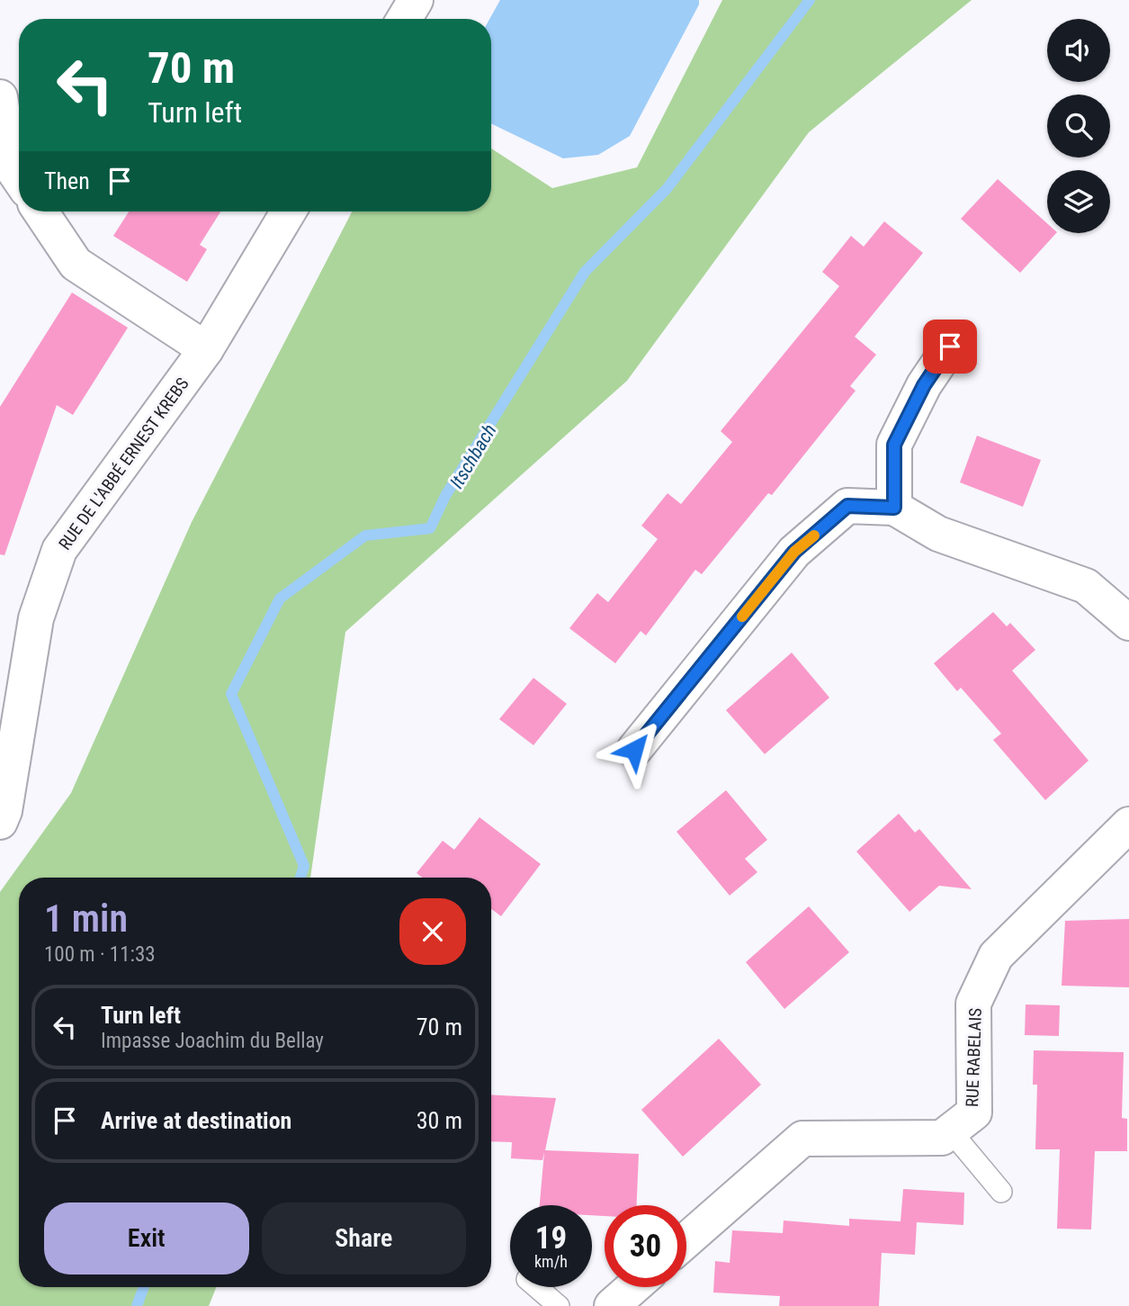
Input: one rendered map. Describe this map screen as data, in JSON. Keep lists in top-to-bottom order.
{
  "streets": {
    "street": ["RUE DE L'ABBÉ ERNEST KREBS", "RUE RABELAIS"]
  },
  "water": ["Itschbach"],
  "page": {
    "turn": ["70 m", "Turn left"],
    "then": "Then",
    "heading": ["1 min", "100 m · 11:33"],
    "list": [
      {
        "name": "Turn left",
        "note": "Impasse Joachim du Bellay",
        "value": "70 m"
      },
      {
        "name": "Arrive at destination",
        "value": "30 m"
      }
    ],
    "buttons": ["Exit", "Share"],
    "speed": "19 km/h",
    "limit": "30"
  }
}
